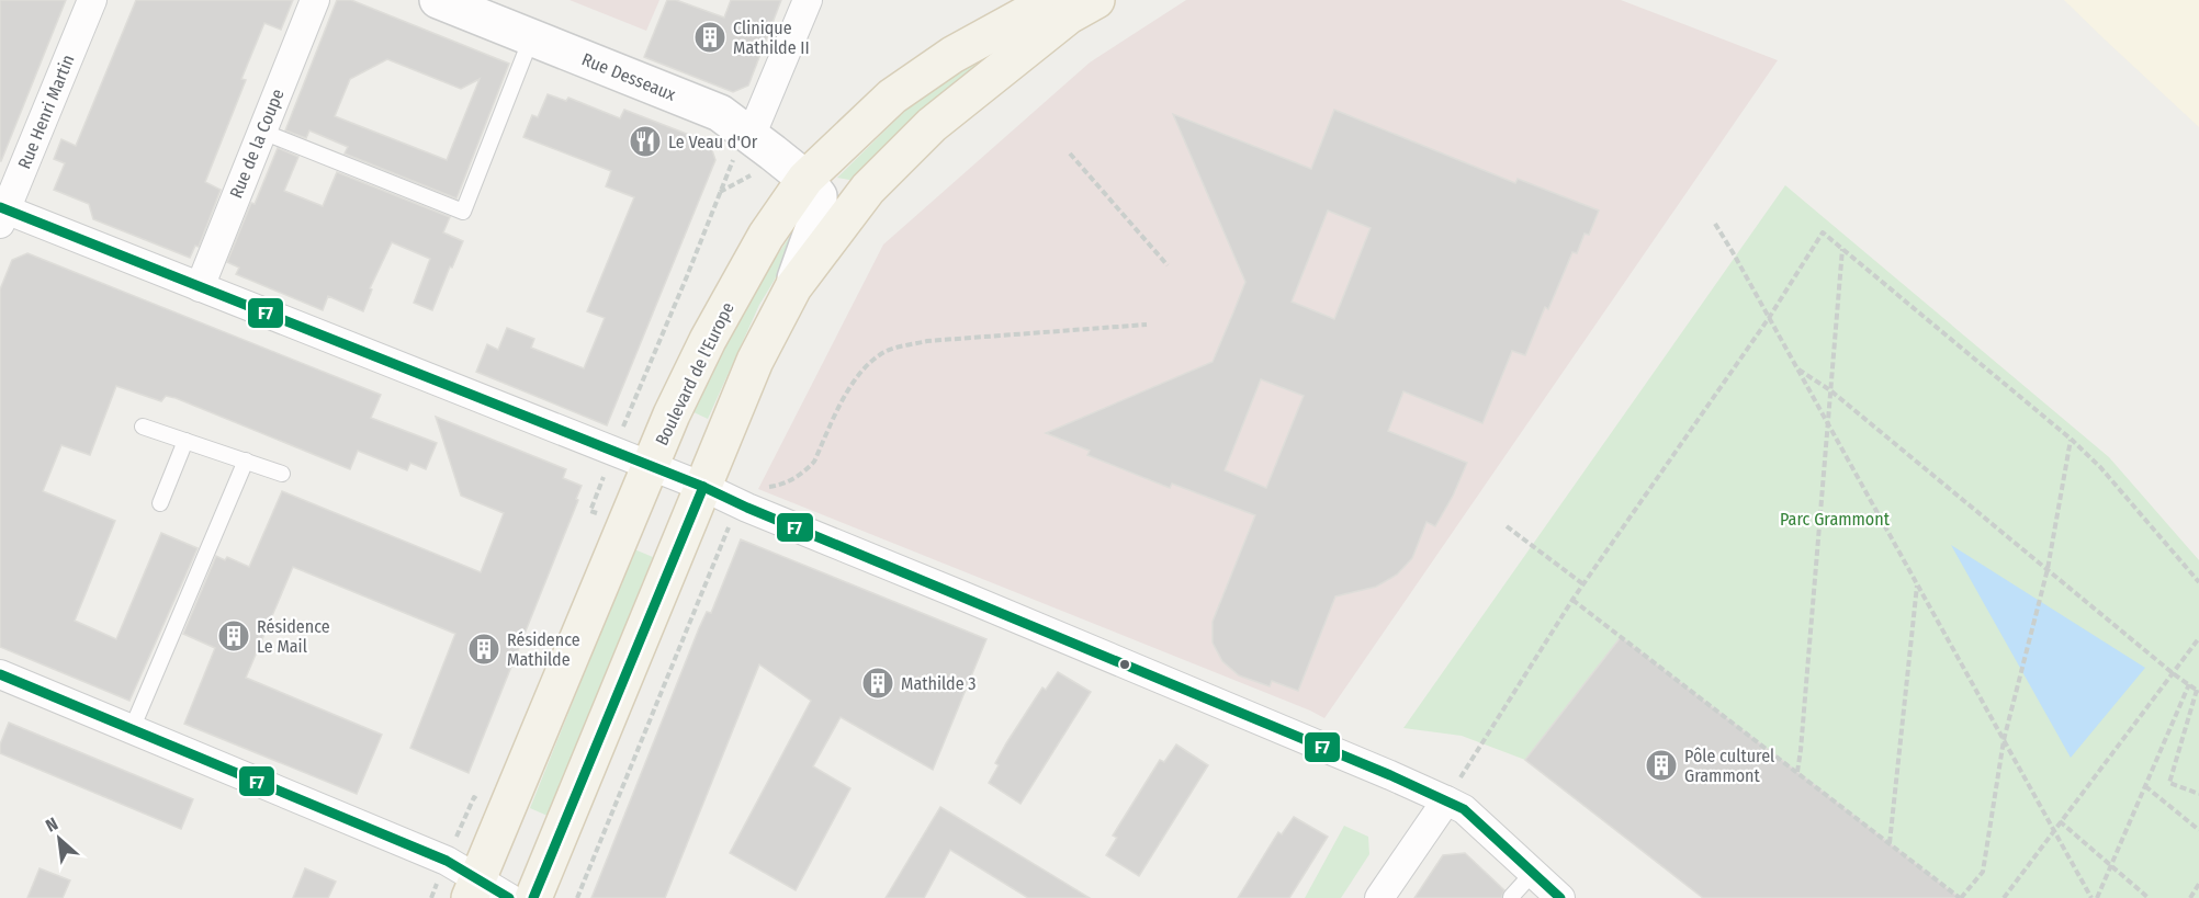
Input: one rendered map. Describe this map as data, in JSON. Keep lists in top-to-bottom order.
{
  "streets": {
    "main road": ["Boulevard de l'Europe"],
    "street": ["Rue Desseaux", "Rue Henri Martin", "Rue de la Coupe"]
  },
  "crossings": [
    ["Rue Desseaux", "Boulevard de l'Europe"]
  ],
  "parks": ["Parc Grammont"],
  "places": {
    "building": [
      "Clinique Mathilde II",
      "Résidence Le Mail",
      "Résidence Mathilde",
      "Mathilde 3",
      "Pôle culturel Grammont"
    ],
    "restaurant": ["Le Veau d'Or"]
  },
  "lines": ["transit line F7"],
  "north": "top left"
}
